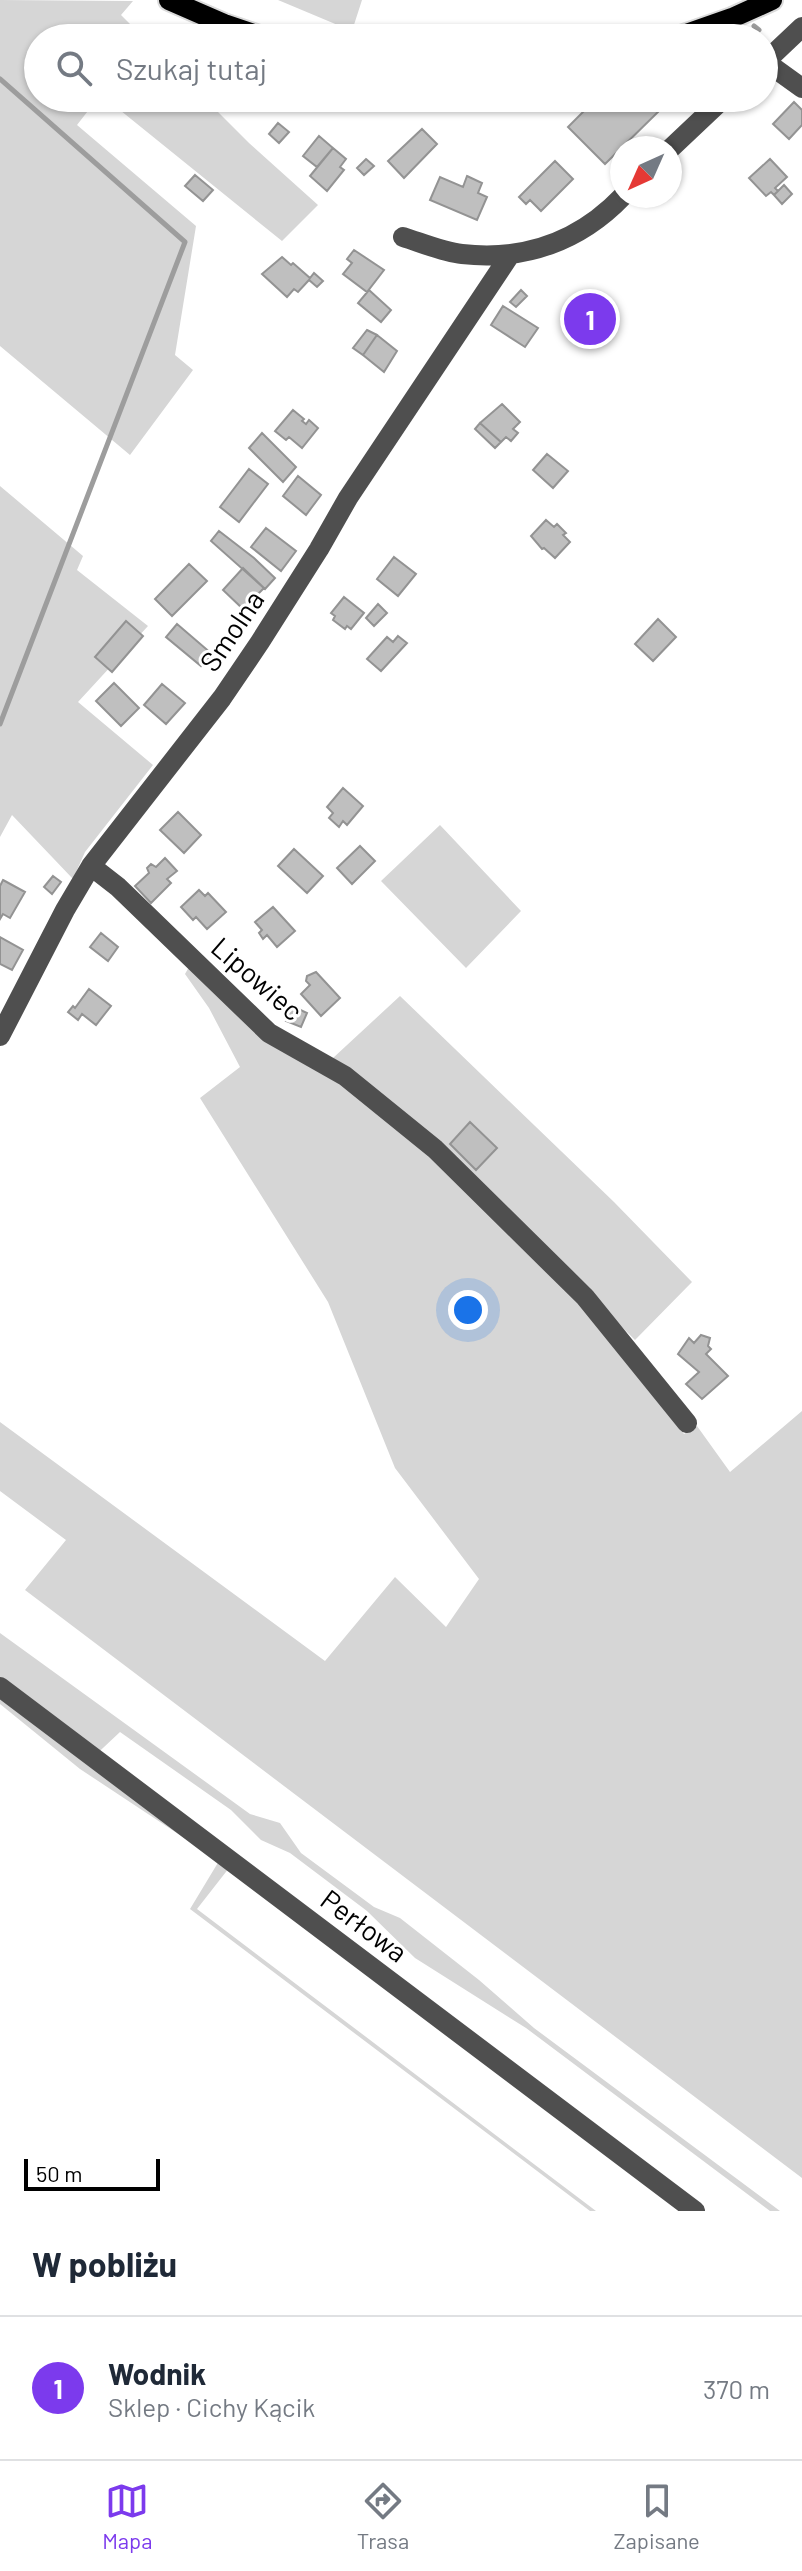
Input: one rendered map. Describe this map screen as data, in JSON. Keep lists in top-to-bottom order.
{
  "streets": {
    "street": ["Smolna", "Lipowiec", "Perłowa"]
  },
  "crossings": [
    ["Smolna", "Lipowiec"]
  ],
  "scale_bar": "50 m",
  "north": "bottom left",
  "page": {
    "search": "Szukaj tutaj",
    "pins": "1",
    "scale": "50 m",
    "heading": "W pobliżu",
    "list": [
      {
        "mark": "1",
        "name": "Wodnik",
        "note": "Sklep · Cichy Kącik",
        "value": "370 m"
      }
    ],
    "nav": ["Mapa", "Trasa", "Zapisane"]
  }
}
